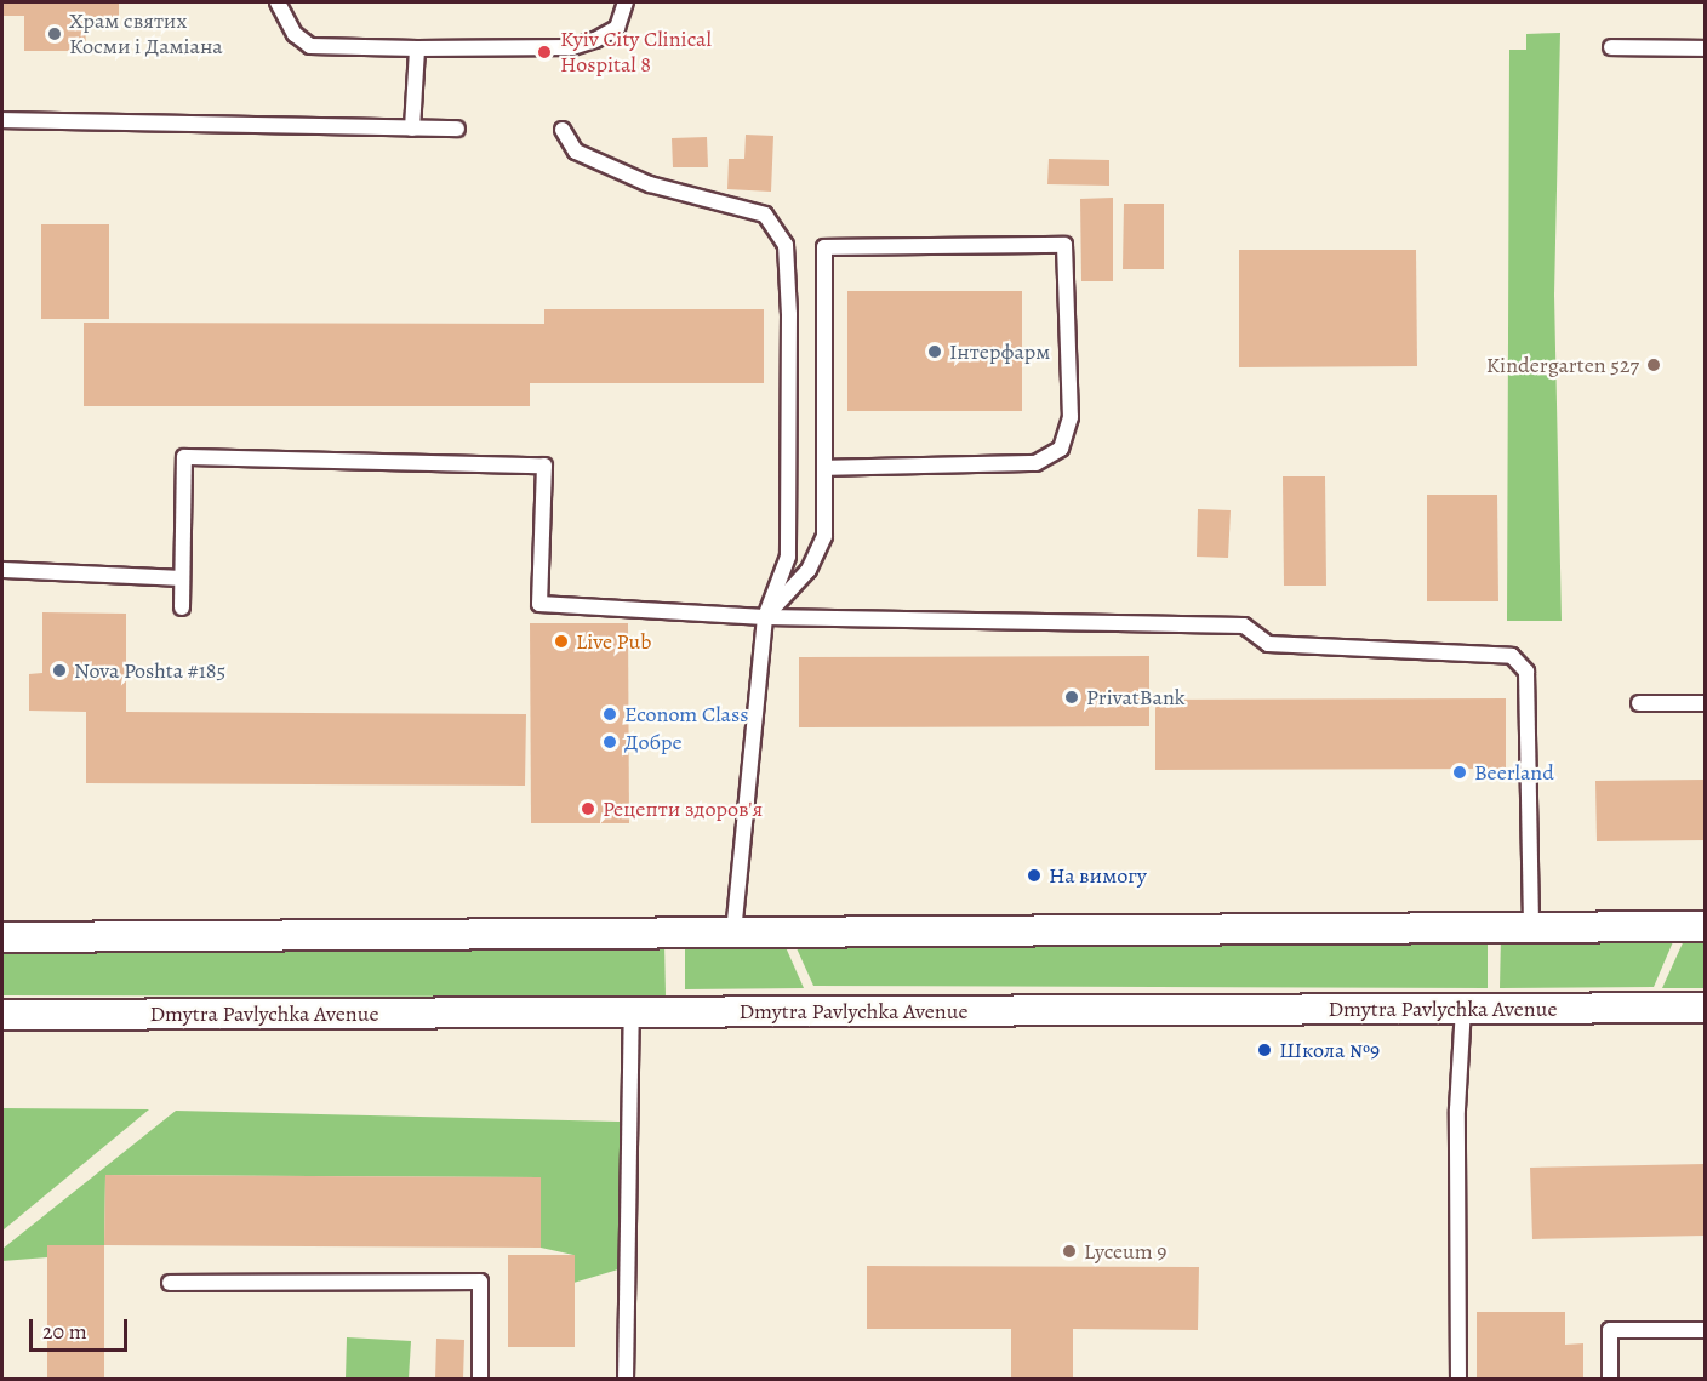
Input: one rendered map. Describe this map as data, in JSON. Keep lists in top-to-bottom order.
{
  "streets": {
    "street": ["Dmytra Pavlychka Avenue"]
  },
  "places": [
    "Храм святих Косми і Даміана",
    "Kyiv City Clinical Hospital 8",
    "Інтерфарм",
    "Kindergarten 527",
    "Live Pub",
    "Nova Poshta #185",
    "PrivatBank",
    "Econom Class",
    "Добре",
    "Beerland",
    "Рецепти здоров'я",
    "На вимогу",
    "Школа №9",
    "Lyceum 9"
  ],
  "scale_bar": "20 m"
}
